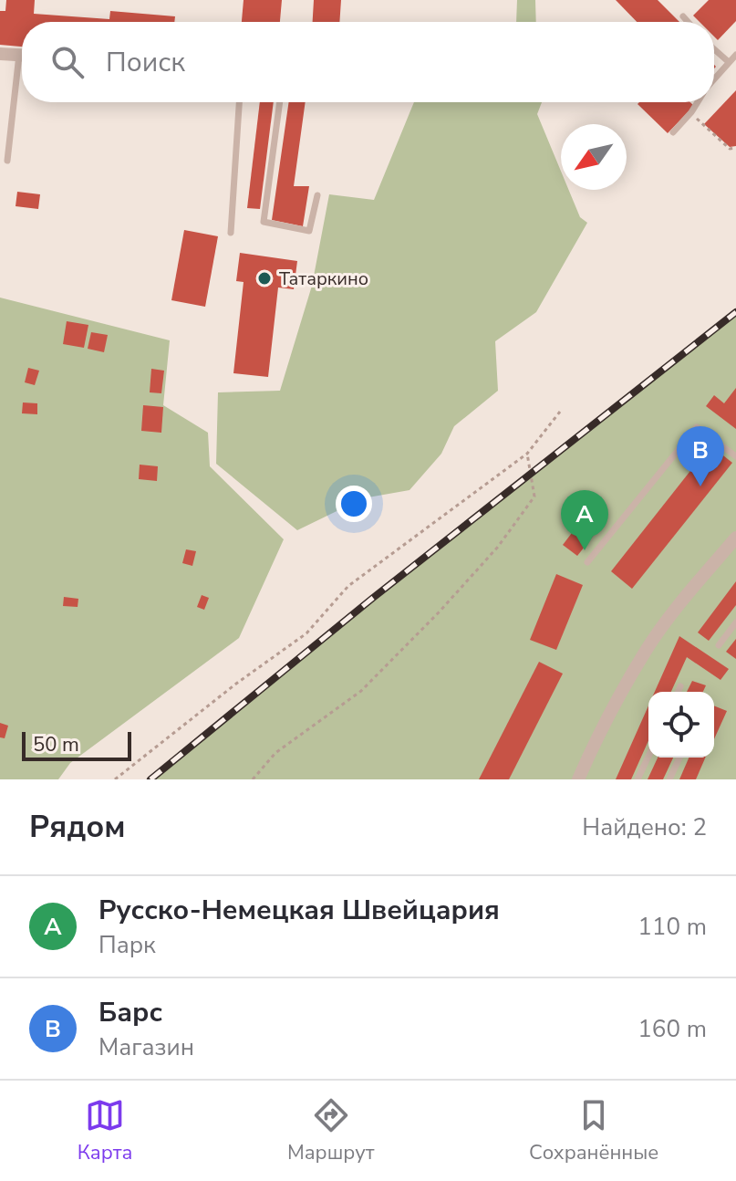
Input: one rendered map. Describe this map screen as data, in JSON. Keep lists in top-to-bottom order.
{
  "places": ["Татаркино"],
  "scale_bar": "50 m",
  "north": "bottom left",
  "page": {
    "search": "Поиск",
    "pins": ["B", "A"],
    "scale": "50 m",
    "heading": ["Рядом", "Найдено: 2"],
    "list": [
      {
        "mark": "A",
        "name": "Русско-Немецкая Швейцария",
        "note": "Парк",
        "value": "110 m"
      },
      {
        "mark": "B",
        "name": "Барс",
        "note": "Магазин",
        "value": "160 m"
      }
    ],
    "nav": ["Карта", "Маршрут", "Сохранённые"]
  }
}
